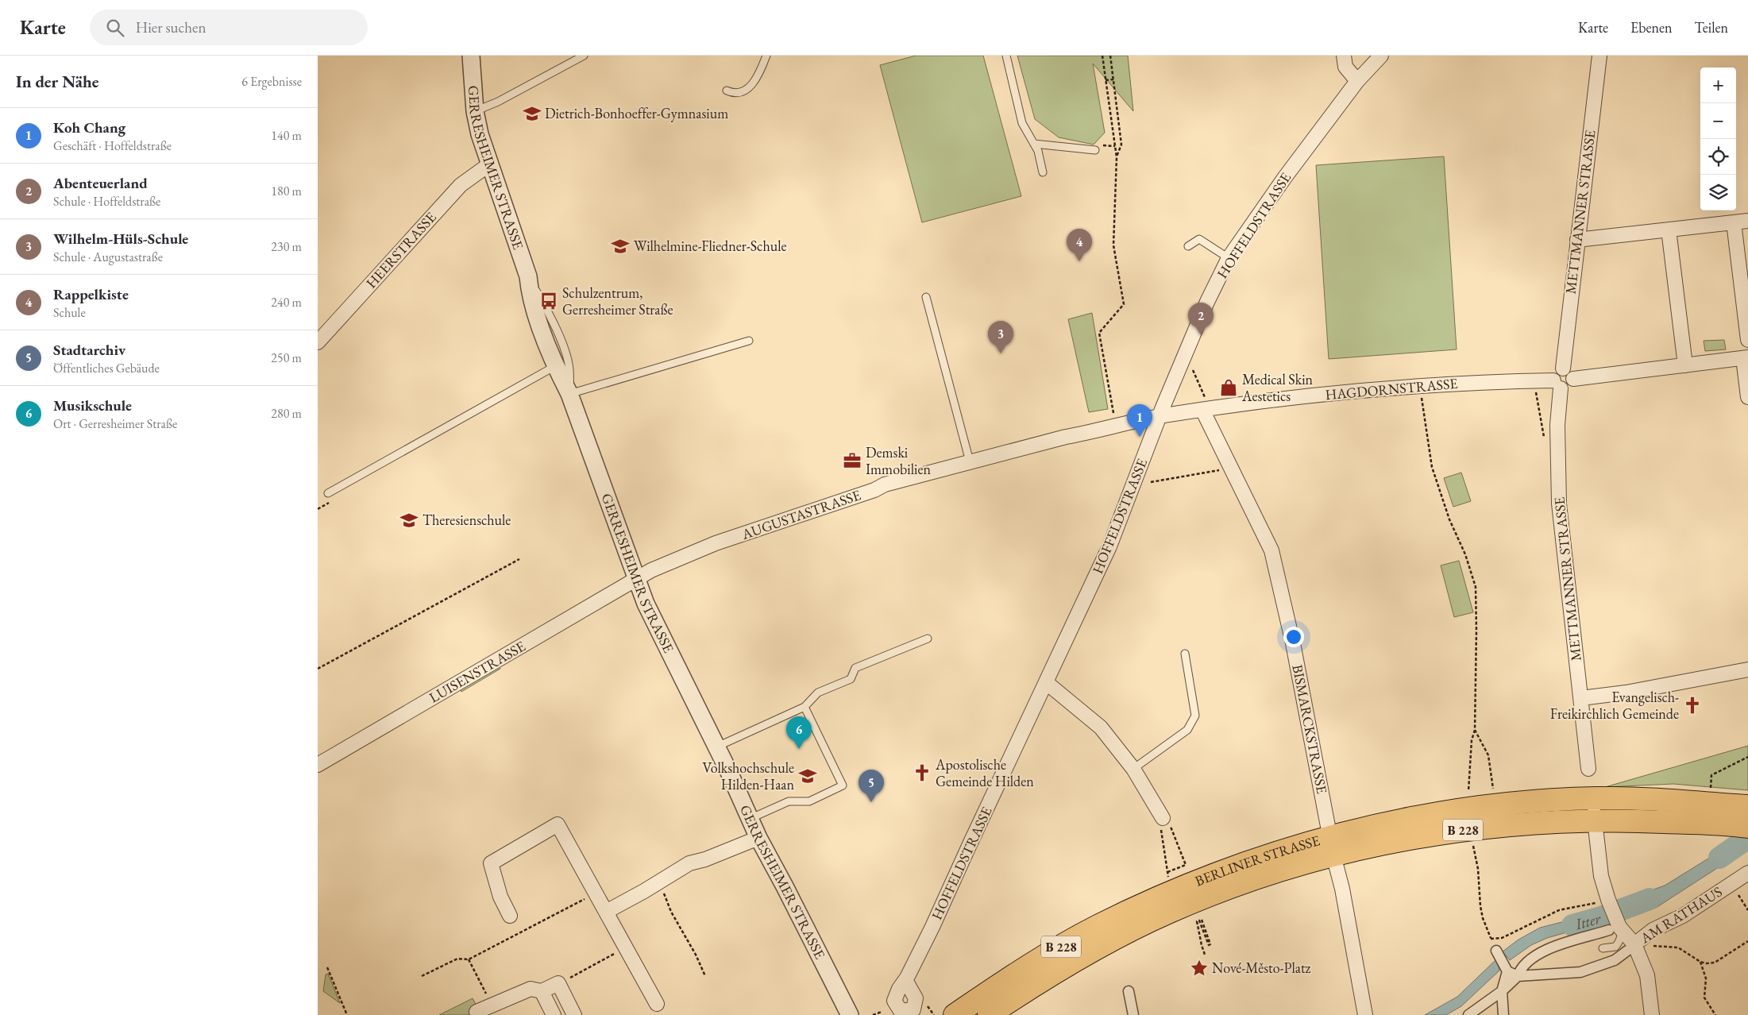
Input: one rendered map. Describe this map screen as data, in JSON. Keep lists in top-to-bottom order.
{
  "streets": {
    "main road": ["B 228", "BERLINER STRASSE"],
    "street": [
      "GERRESHEIMER STRASSE",
      "METTMANNER STRASSE",
      "HOFFELDSTRASSE",
      "HEERSTRASSE",
      "HAGDORNSTRASSE",
      "AUGUSTASTRASSE",
      "LUISENSTRASSE",
      "BISMARCKSTRASSE",
      "AM RATHAUS"
    ]
  },
  "crossings": [
    ["GERRESHEIMER STRASSE", "HEERSTRASSE"],
    ["GERRESHEIMER STRASSE", "AUGUSTASTRASSE"],
    ["GERRESHEIMER STRASSE", "LUISENSTRASSE"],
    ["METTMANNER STRASSE", "HAGDORNSTRASSE"],
    ["HOFFELDSTRASSE", "HAGDORNSTRASSE"],
    ["HOFFELDSTRASSE", "AUGUSTASTRASSE"],
    ["HAGDORNSTRASSE", "AUGUSTASTRASSE"],
    ["HAGDORNSTRASSE", "BISMARCKSTRASSE"],
    ["AUGUSTASTRASSE", "LUISENSTRASSE"],
    ["BISMARCKSTRASSE", "BERLINER STRASSE"],
    ["BERLINER STRASSE", "AM RATHAUS"]
  ],
  "water": ["Itter"],
  "places": {
    "school or university": [
      "Dietrich-Bonhoeffer-Gymnasium",
      "Wilhelmine-Fliedner-Schule",
      "Theresienschule",
      "Volkshochschule Hilden-Haan"
    ],
    "bus stop": ["Schulzentrum, Gerresheimer Straße"],
    "shop": ["Medical Skin Aestetics"],
    "office": ["Demski Immobilien"],
    "church": ["Evangelisch- Freikirchlich Gemeinde", "Apostolische Gemeinde Hilden"],
    "place": ["Nové-Město-Platz"]
  },
  "page": {
    "header": "Karte",
    "search": "Hier suchen",
    "nav": ["Karte", "Ebenen", "Teilen"],
    "heading": ["In der Nähe", "6 Ergebnisse"],
    "map_buttons": ["+", "−"],
    "list": [
      {
        "mark": "1",
        "name": "Koh Chang",
        "note": "Geschäft · Hoffeldstraße",
        "value": "140 m"
      },
      {
        "mark": "2",
        "name": "Abenteuerland",
        "note": "Schule · Hoffeldstraße",
        "value": "180 m"
      },
      {
        "mark": "3",
        "name": "Wilhelm-Hüls-Schule",
        "note": "Schule · Augustastraße",
        "value": "230 m"
      },
      {
        "mark": "4",
        "name": "Rappelkiste",
        "note": "Schule",
        "value": "240 m"
      },
      {
        "mark": "5",
        "name": "Stadtarchiv",
        "note": "Öffentliches Gebäude",
        "value": "250 m"
      },
      {
        "mark": "6",
        "name": "Musikschule",
        "note": "Ort · Gerresheimer Straße",
        "value": "280 m"
      }
    ],
    "pins": [
      "4",
      "2",
      "3",
      "1",
      "6",
      "5"
    ]
  }
}
